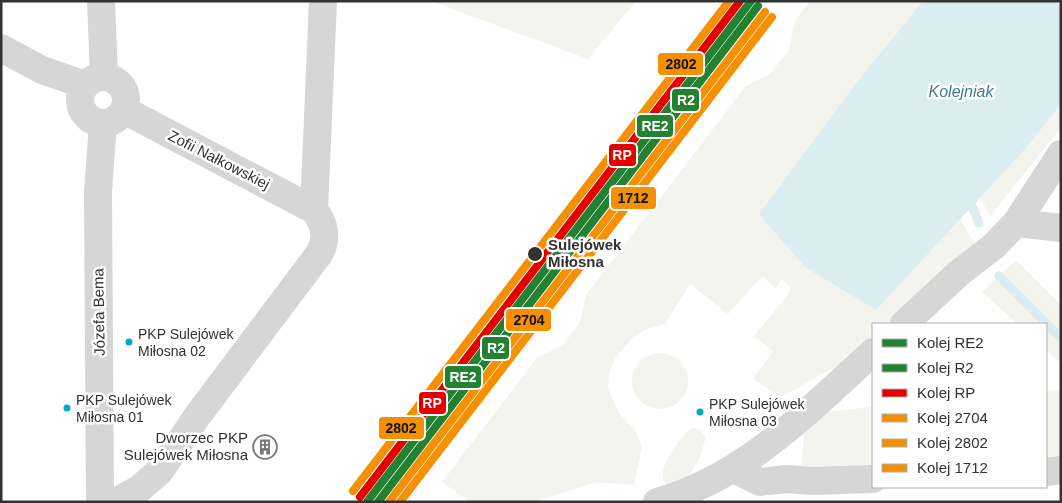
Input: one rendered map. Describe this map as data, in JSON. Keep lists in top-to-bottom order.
{
  "streets": {
    "street": ["Zofii Nałkowskiej", "Józefa Bema"]
  },
  "crossings": [
    ["Zofii Nałkowskiej", "Józefa Bema"]
  ],
  "water": ["Kolejniak"],
  "places": {
    "other": [
      "Sulejówek Miłosna",
      "PKP Sulejówek Miłosna 02",
      "PKP Sulejówek Miłosna 01",
      "PKP Sulejówek Miłosna 03"
    ],
    "building": ["Dworzec PKP Sulejówek Miłosna"]
  },
  "lines": [
    "rail line RE2",
    "rail line RP",
    "rail line 2802",
    "rail line R2",
    "rail line 2704",
    "rail line 1712"
  ],
  "legend": [
    "Kolej RE2",
    "Kolej R2",
    "Kolej RP",
    "Kolej 2704",
    "Kolej 2802",
    "Kolej 1712"
  ]
}
